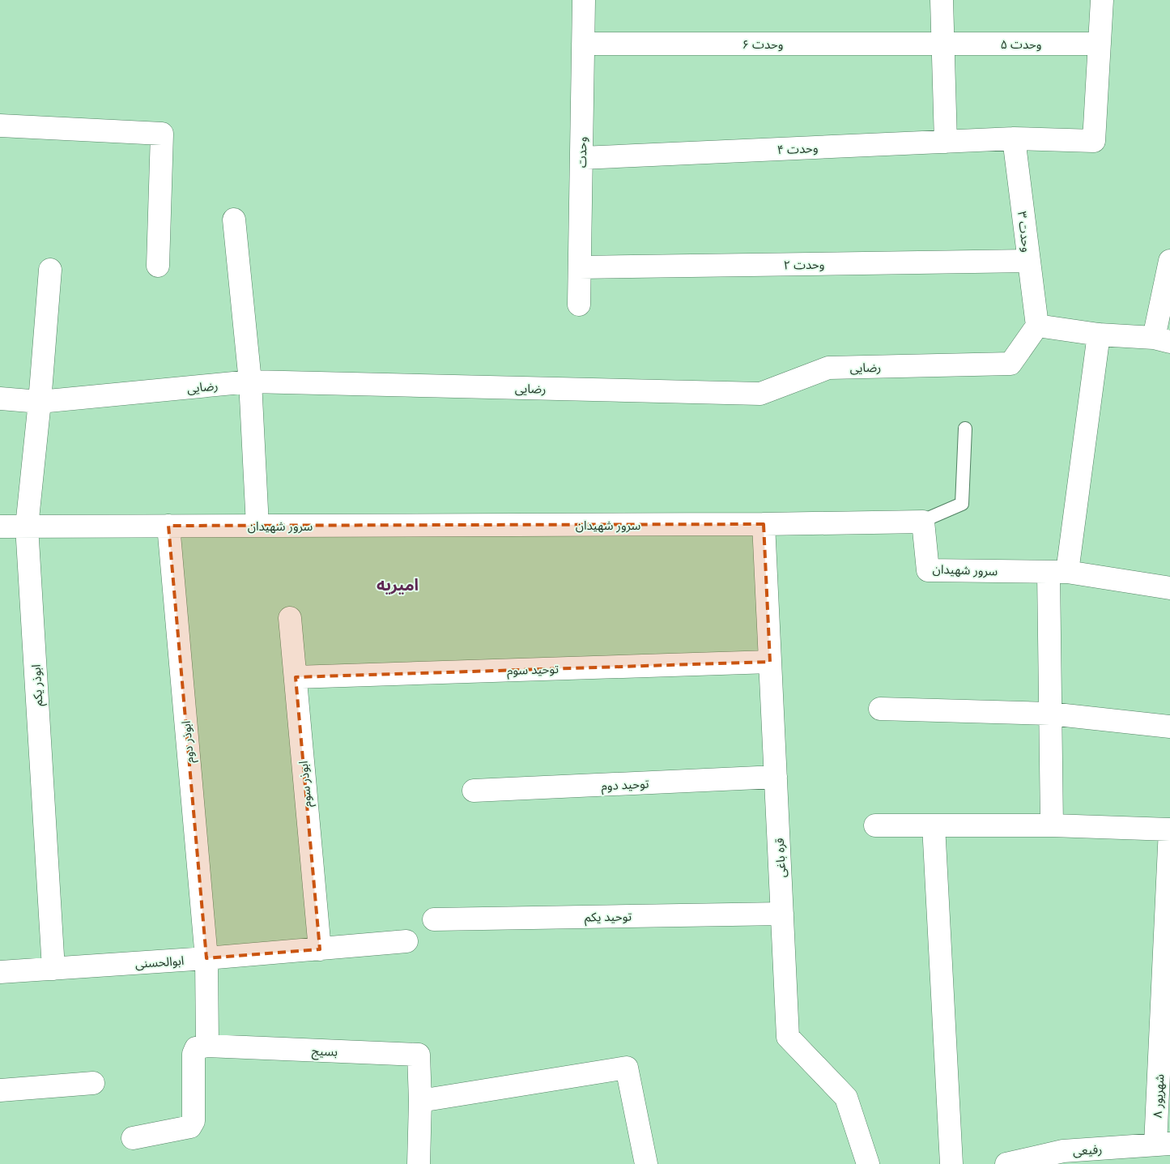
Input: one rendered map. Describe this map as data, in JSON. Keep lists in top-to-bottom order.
{
  "streets": {
    "street": [
      "وحدت ۶",
      "وحدت ۵",
      "وحدت ۴",
      "وحدت",
      "وحدت ۳",
      "وحدت ۲",
      "رضایی",
      "سرور شهیدان",
      "توحید سوم",
      "ابوذر یکم",
      "ابوذر دوم",
      "ابوذر سوم",
      "توحید دوم",
      "قره باغی",
      "توحید یکم",
      "ابوالحسنی",
      "بسیج",
      "۸ شهریور",
      "رفیعی"
    ]
  },
  "crossings": [
    ["وحدت ۶", "وحدت ۵"],
    ["وحدت ۶", "وحدت"],
    ["وحدت ۵", "وحدت ۴"],
    ["وحدت ۴", "وحدت"],
    ["وحدت ۴", "وحدت ۳"],
    ["وحدت", "وحدت ۲"],
    ["وحدت ۳", "وحدت ۲"],
    ["وحدت ۳", "رضایی"],
    ["رضایی", "ابوذر یکم"],
    ["سرور شهیدان", "ابوذر یکم"],
    ["سرور شهیدان", "ابوذر دوم"],
    ["سرور شهیدان", "قره باغی"],
    ["توحید سوم", "ابوذر سوم"],
    ["توحید سوم", "قره باغی"],
    ["ابوذر یکم", "ابوالحسنی"],
    ["ابوذر دوم", "ابوالحسنی"],
    ["ابوذر سوم", "ابوالحسنی"],
    ["توحید دوم", "قره باغی"],
    ["قره باغی", "توحید یکم"],
    ["۸ شهریور", "رفیعی"]
  ],
  "districts": ["امیریه"]
}
